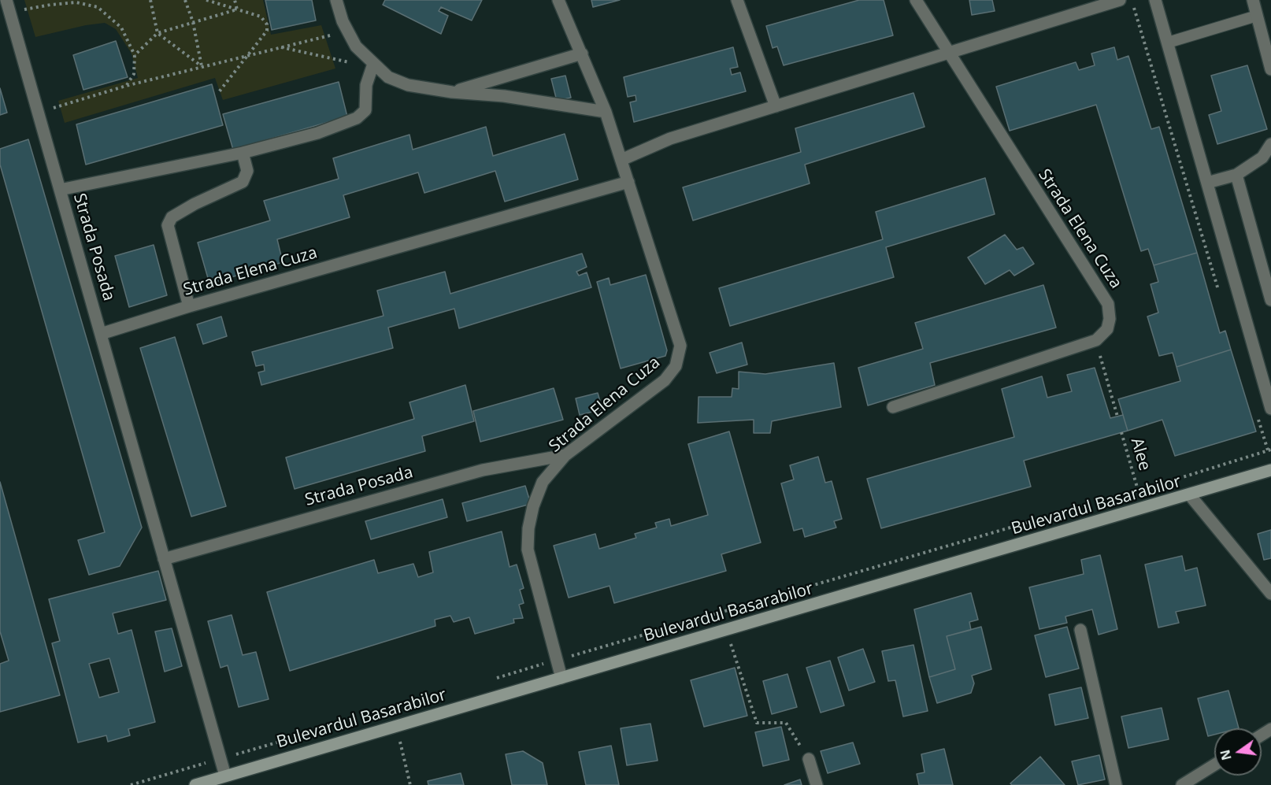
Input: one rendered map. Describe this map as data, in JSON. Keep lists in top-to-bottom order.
{
  "streets": {
    "main road": ["Bulevardul Basarabilor"],
    "street": ["Strada Elena Cuza", "Strada Posada"],
    "path": ["Alee"]
  },
  "crossings": [
    ["Strada Elena Cuza", "Strada Posada"],
    ["Strada Elena Cuza", "Bulevardul Basarabilor"],
    ["Strada Posada", "Bulevardul Basarabilor"],
    ["Alee", "Bulevardul Basarabilor"]
  ],
  "north": "left"
}
